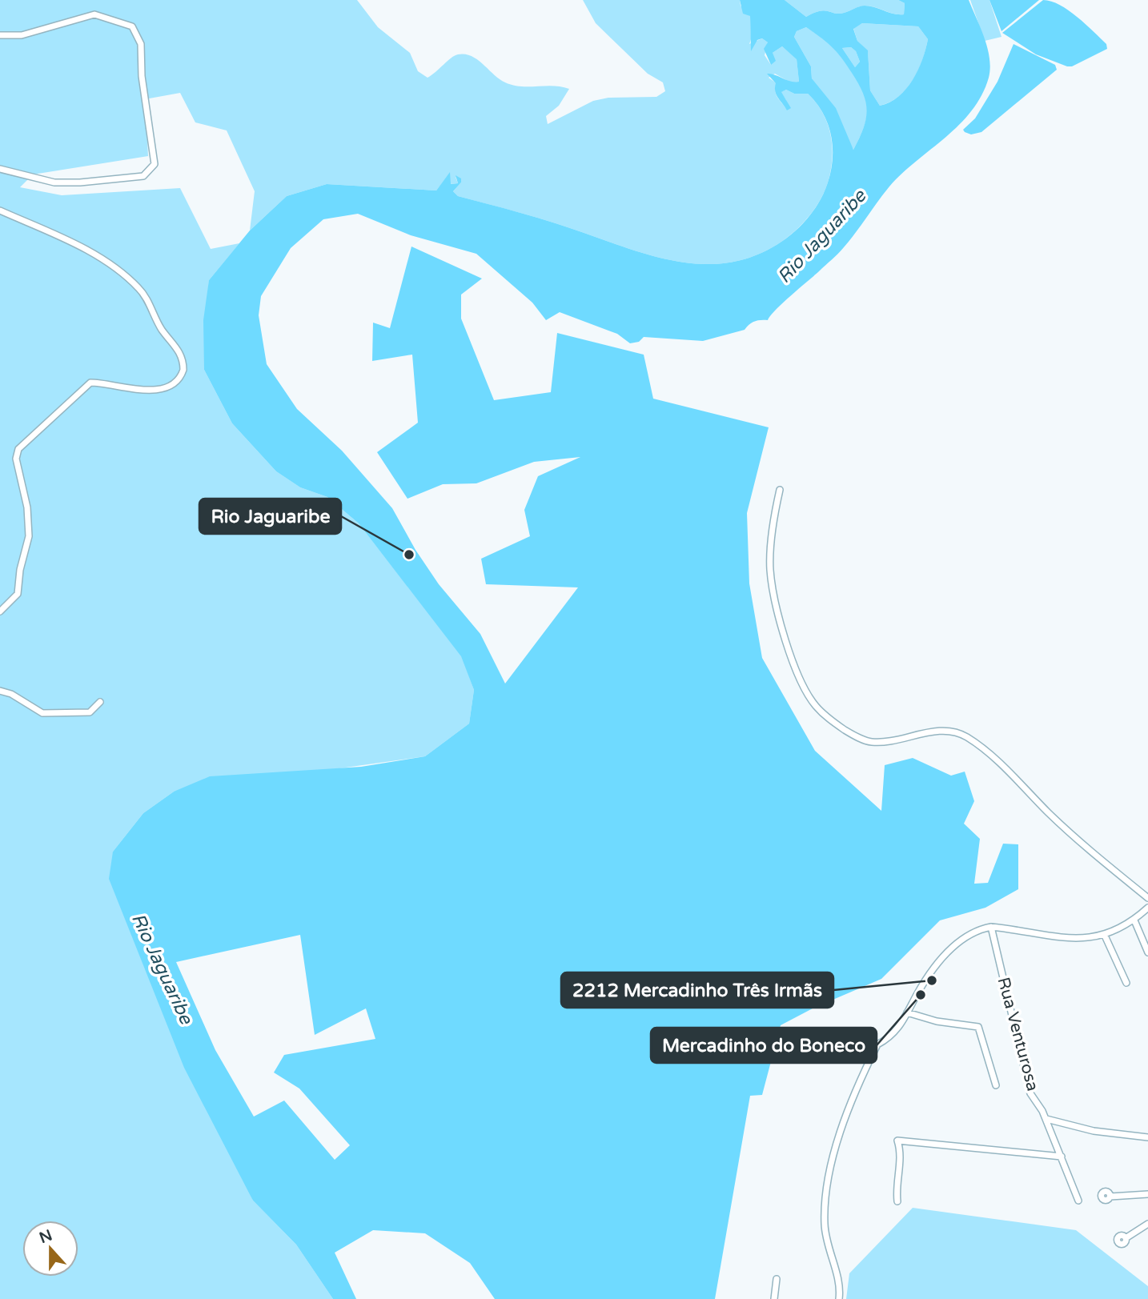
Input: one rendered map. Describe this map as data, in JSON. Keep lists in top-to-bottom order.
{
  "streets": {
    "street": ["Rua Venturosa"]
  },
  "water": ["Rio Jaguaribe"],
  "places": ["Rio Jaguaribe", "2212 Mercadinho Três Irmãs", "Mercadinho do Boneco"],
  "north": "top"
}
